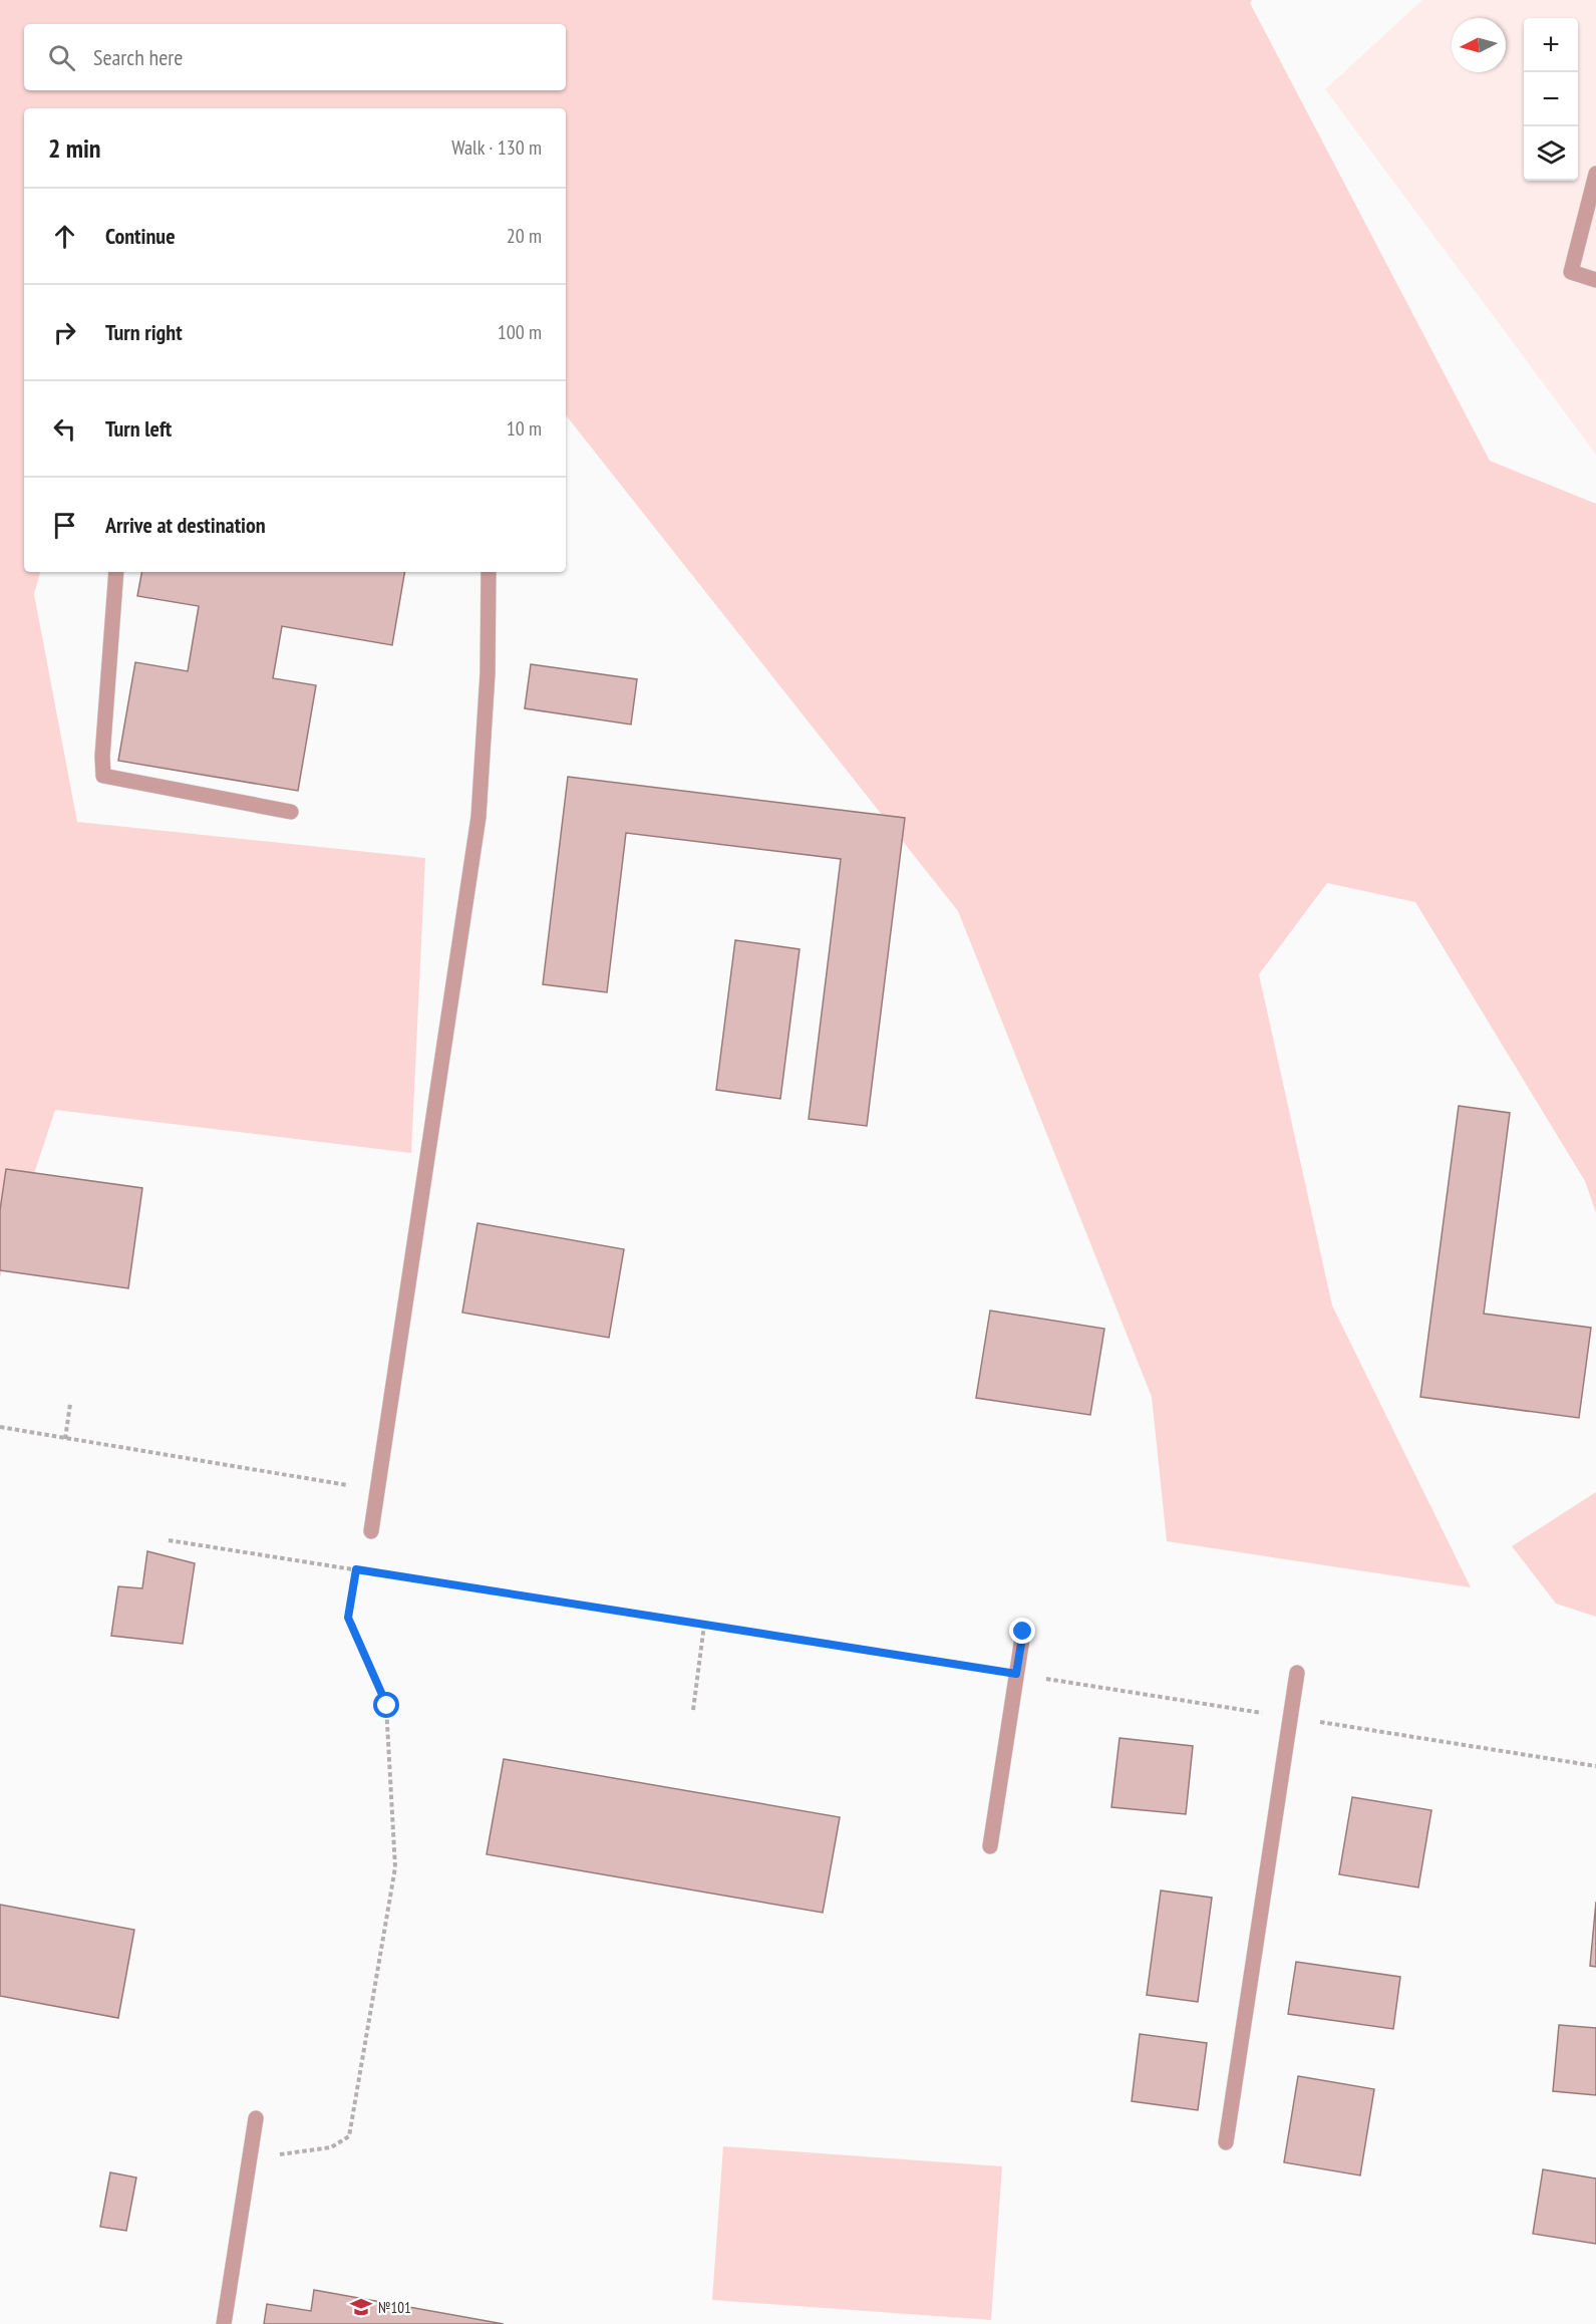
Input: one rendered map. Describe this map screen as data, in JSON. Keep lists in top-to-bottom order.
{
  "places": {
    "school or university": ["№101"]
  },
  "north": "left",
  "page": {
    "map_buttons": ["+", "−"],
    "search": "Search here",
    "heading": ["2 min", "Walk · 130 m"],
    "list": [
      ["Continue", "20 m"],
      ["Turn right", "100 m"],
      ["Turn left", "10 m"],
      "Arrive at destination"
    ]
  }
}
